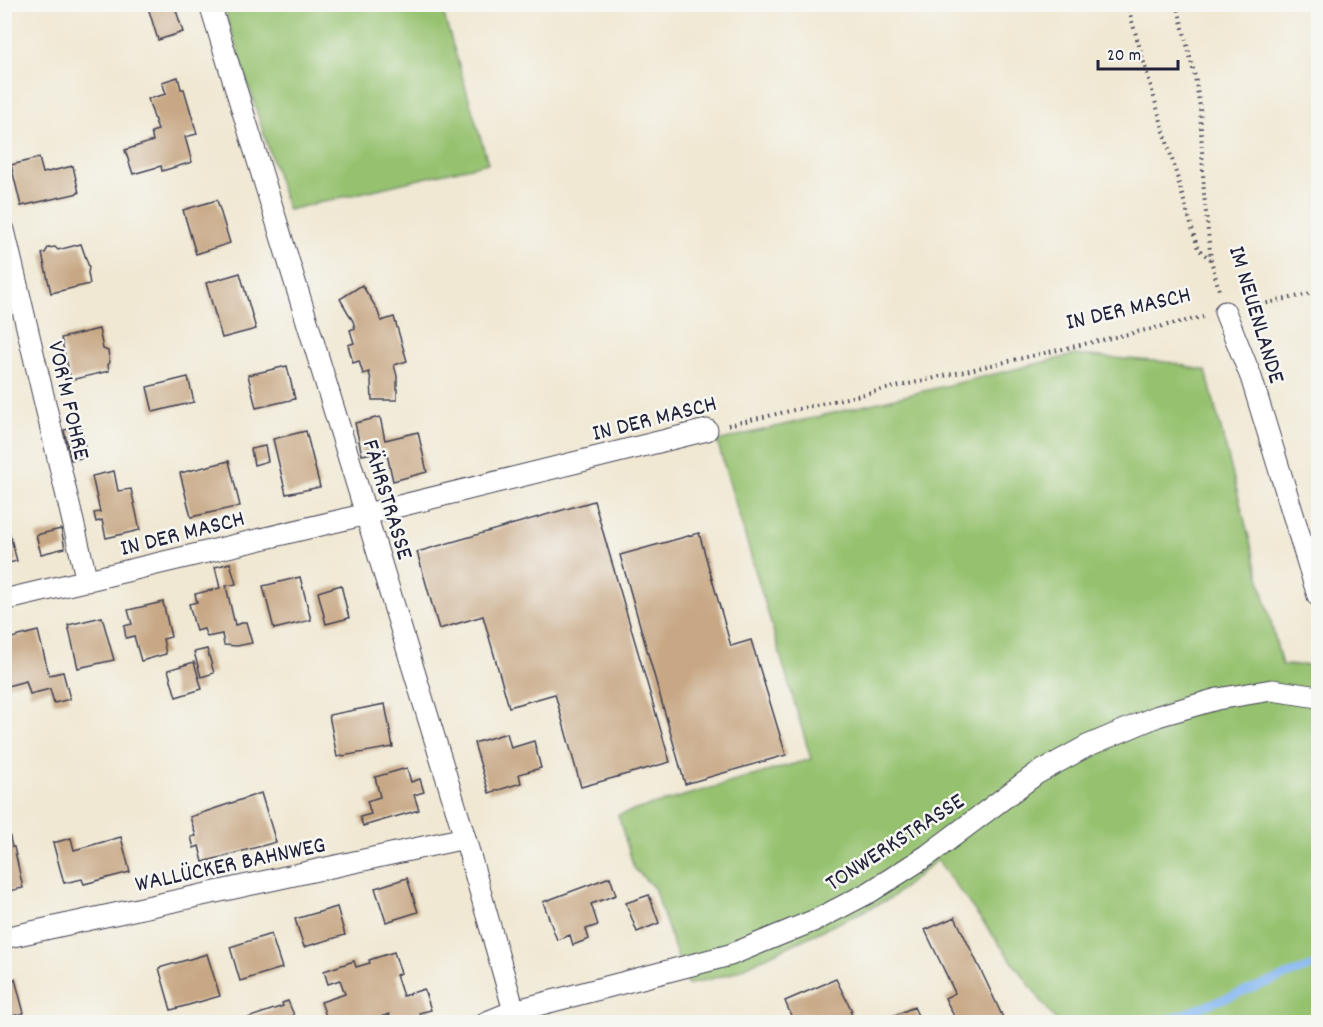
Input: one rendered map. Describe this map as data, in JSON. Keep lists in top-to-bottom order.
{
  "streets": {
    "street": [
      "IN DER MASCH",
      "IM NEUENLANDE",
      "VOR'M FOHRE",
      "FÄHRSTRASSE",
      "TONWERKSTRASSE",
      "WALLÜCKER BAHNWEG"
    ]
  },
  "crossings": [
    ["IN DER MASCH", "IM NEUENLANDE"],
    ["IN DER MASCH", "VOR'M FOHRE"],
    ["IN DER MASCH", "FÄHRSTRASSE"],
    ["FÄHRSTRASSE", "TONWERKSTRASSE"],
    ["FÄHRSTRASSE", "WALLÜCKER BAHNWEG"]
  ],
  "scale_bar": "20 m"
}
